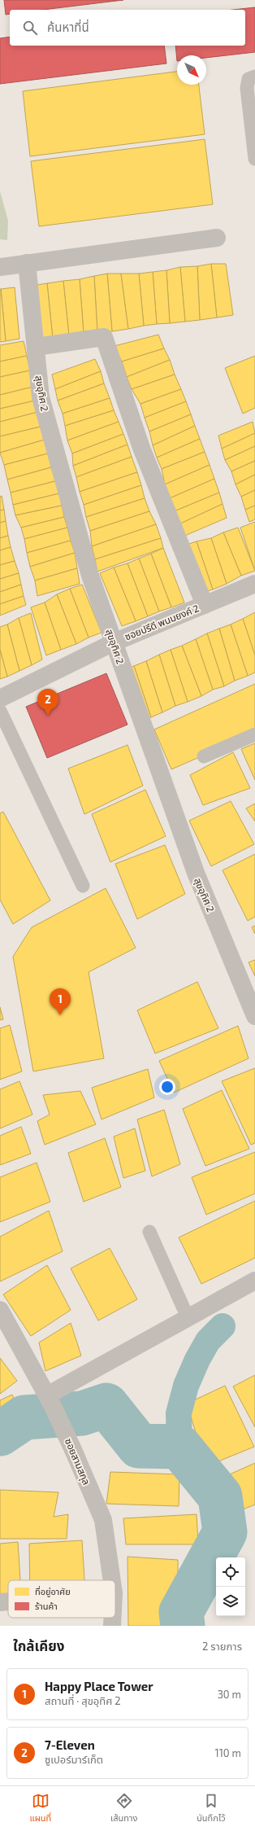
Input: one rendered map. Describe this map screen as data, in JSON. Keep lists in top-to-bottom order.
{
  "streets": {
    "street": ["สุขอุทิศ 2", "ซอยปรีดี พนมยงค์ 2", "ซอยสามสกุล"]
  },
  "crossings": [
    ["สุขอุทิศ 2", "ซอยปรีดี พนมยงค์ 2"]
  ],
  "legend": ["ที่อยู่อาศัย", "ร้านค้า"],
  "north": "bottom right",
  "page": {
    "search": "ค้นหาที่นี่",
    "pins": ["2", "1"],
    "heading": ["ใกล้เคียง", "2 รายการ"],
    "list": [
      {
        "mark": "1",
        "name": "Happy Place Tower",
        "note": "สถานที่ · สุขอุทิศ 2",
        "value": "30 m"
      },
      {
        "mark": "2",
        "name": "7-Eleven",
        "note": "ซูเปอร์มาร์เก็ต",
        "value": "110 m"
      }
    ],
    "nav": ["แผนที่", "เส้นทาง", "บันทึกไว้"]
  }
}
